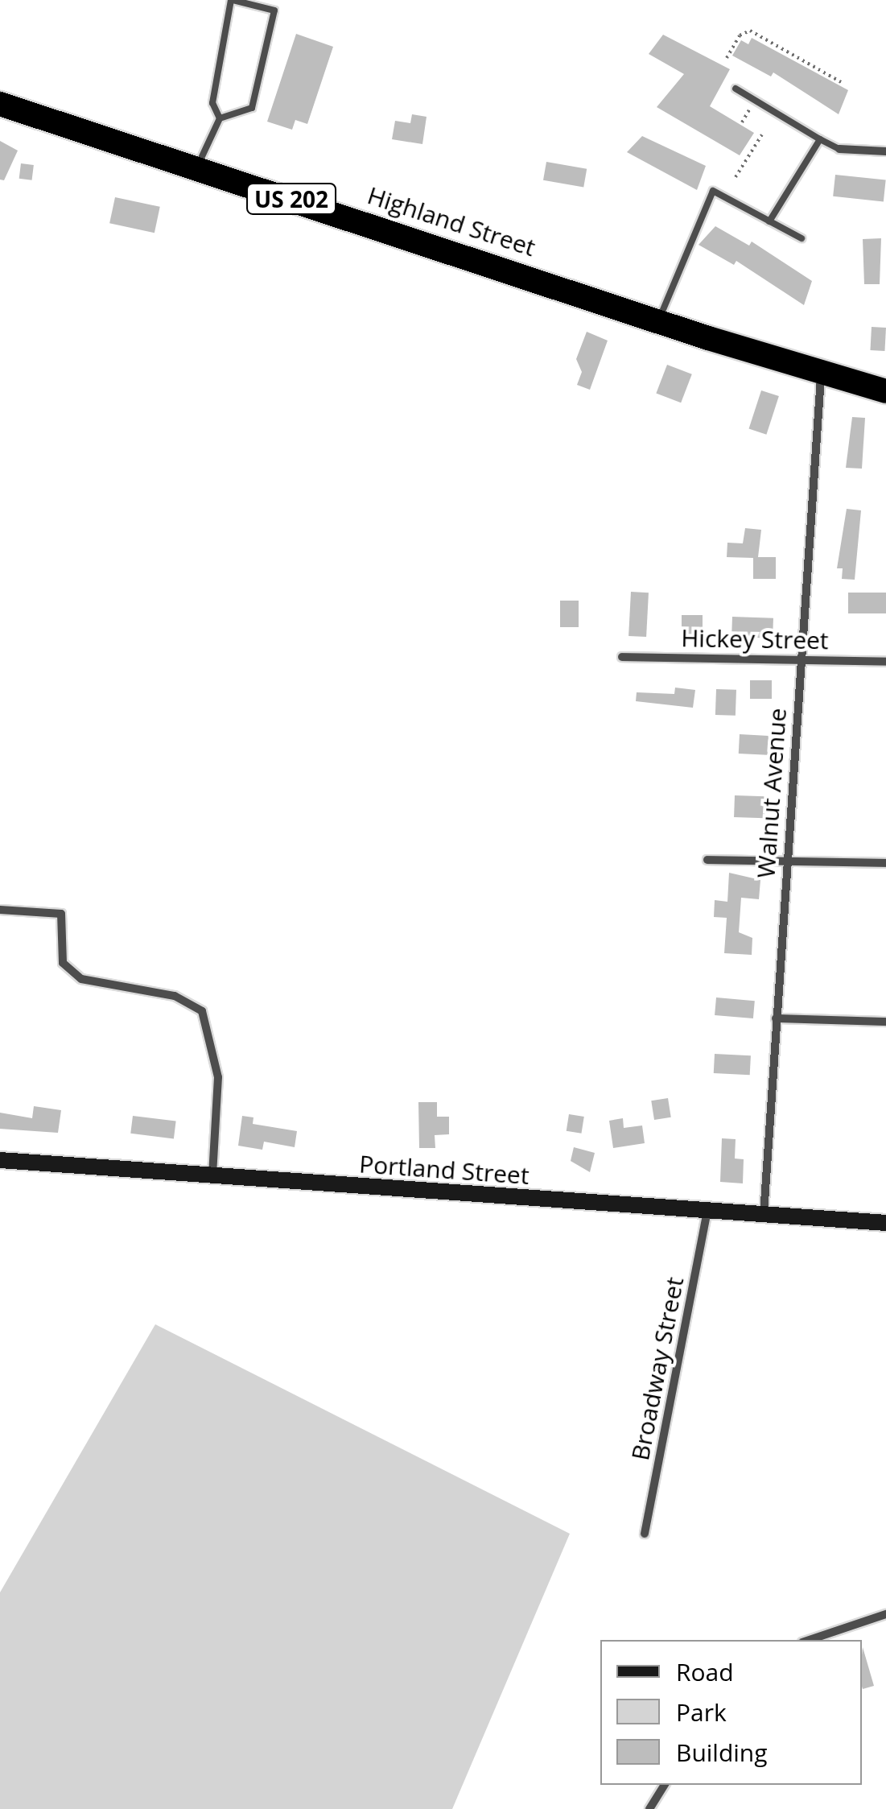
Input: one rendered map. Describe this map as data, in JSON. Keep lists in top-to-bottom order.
{
  "streets": {
    "highway": ["US 202", "Highland Street"],
    "street": [
      "Hickey Street",
      "Walnut Avenue",
      "Portland Street",
      "Broadway Street"
    ]
  },
  "crossings": [
    ["Highland Street", "Walnut Avenue"],
    ["Hickey Street", "Walnut Avenue"],
    ["Walnut Avenue", "Portland Street"],
    ["Portland Street", "Broadway Street"]
  ],
  "legend": ["Road", "Park", "Building"]
}
